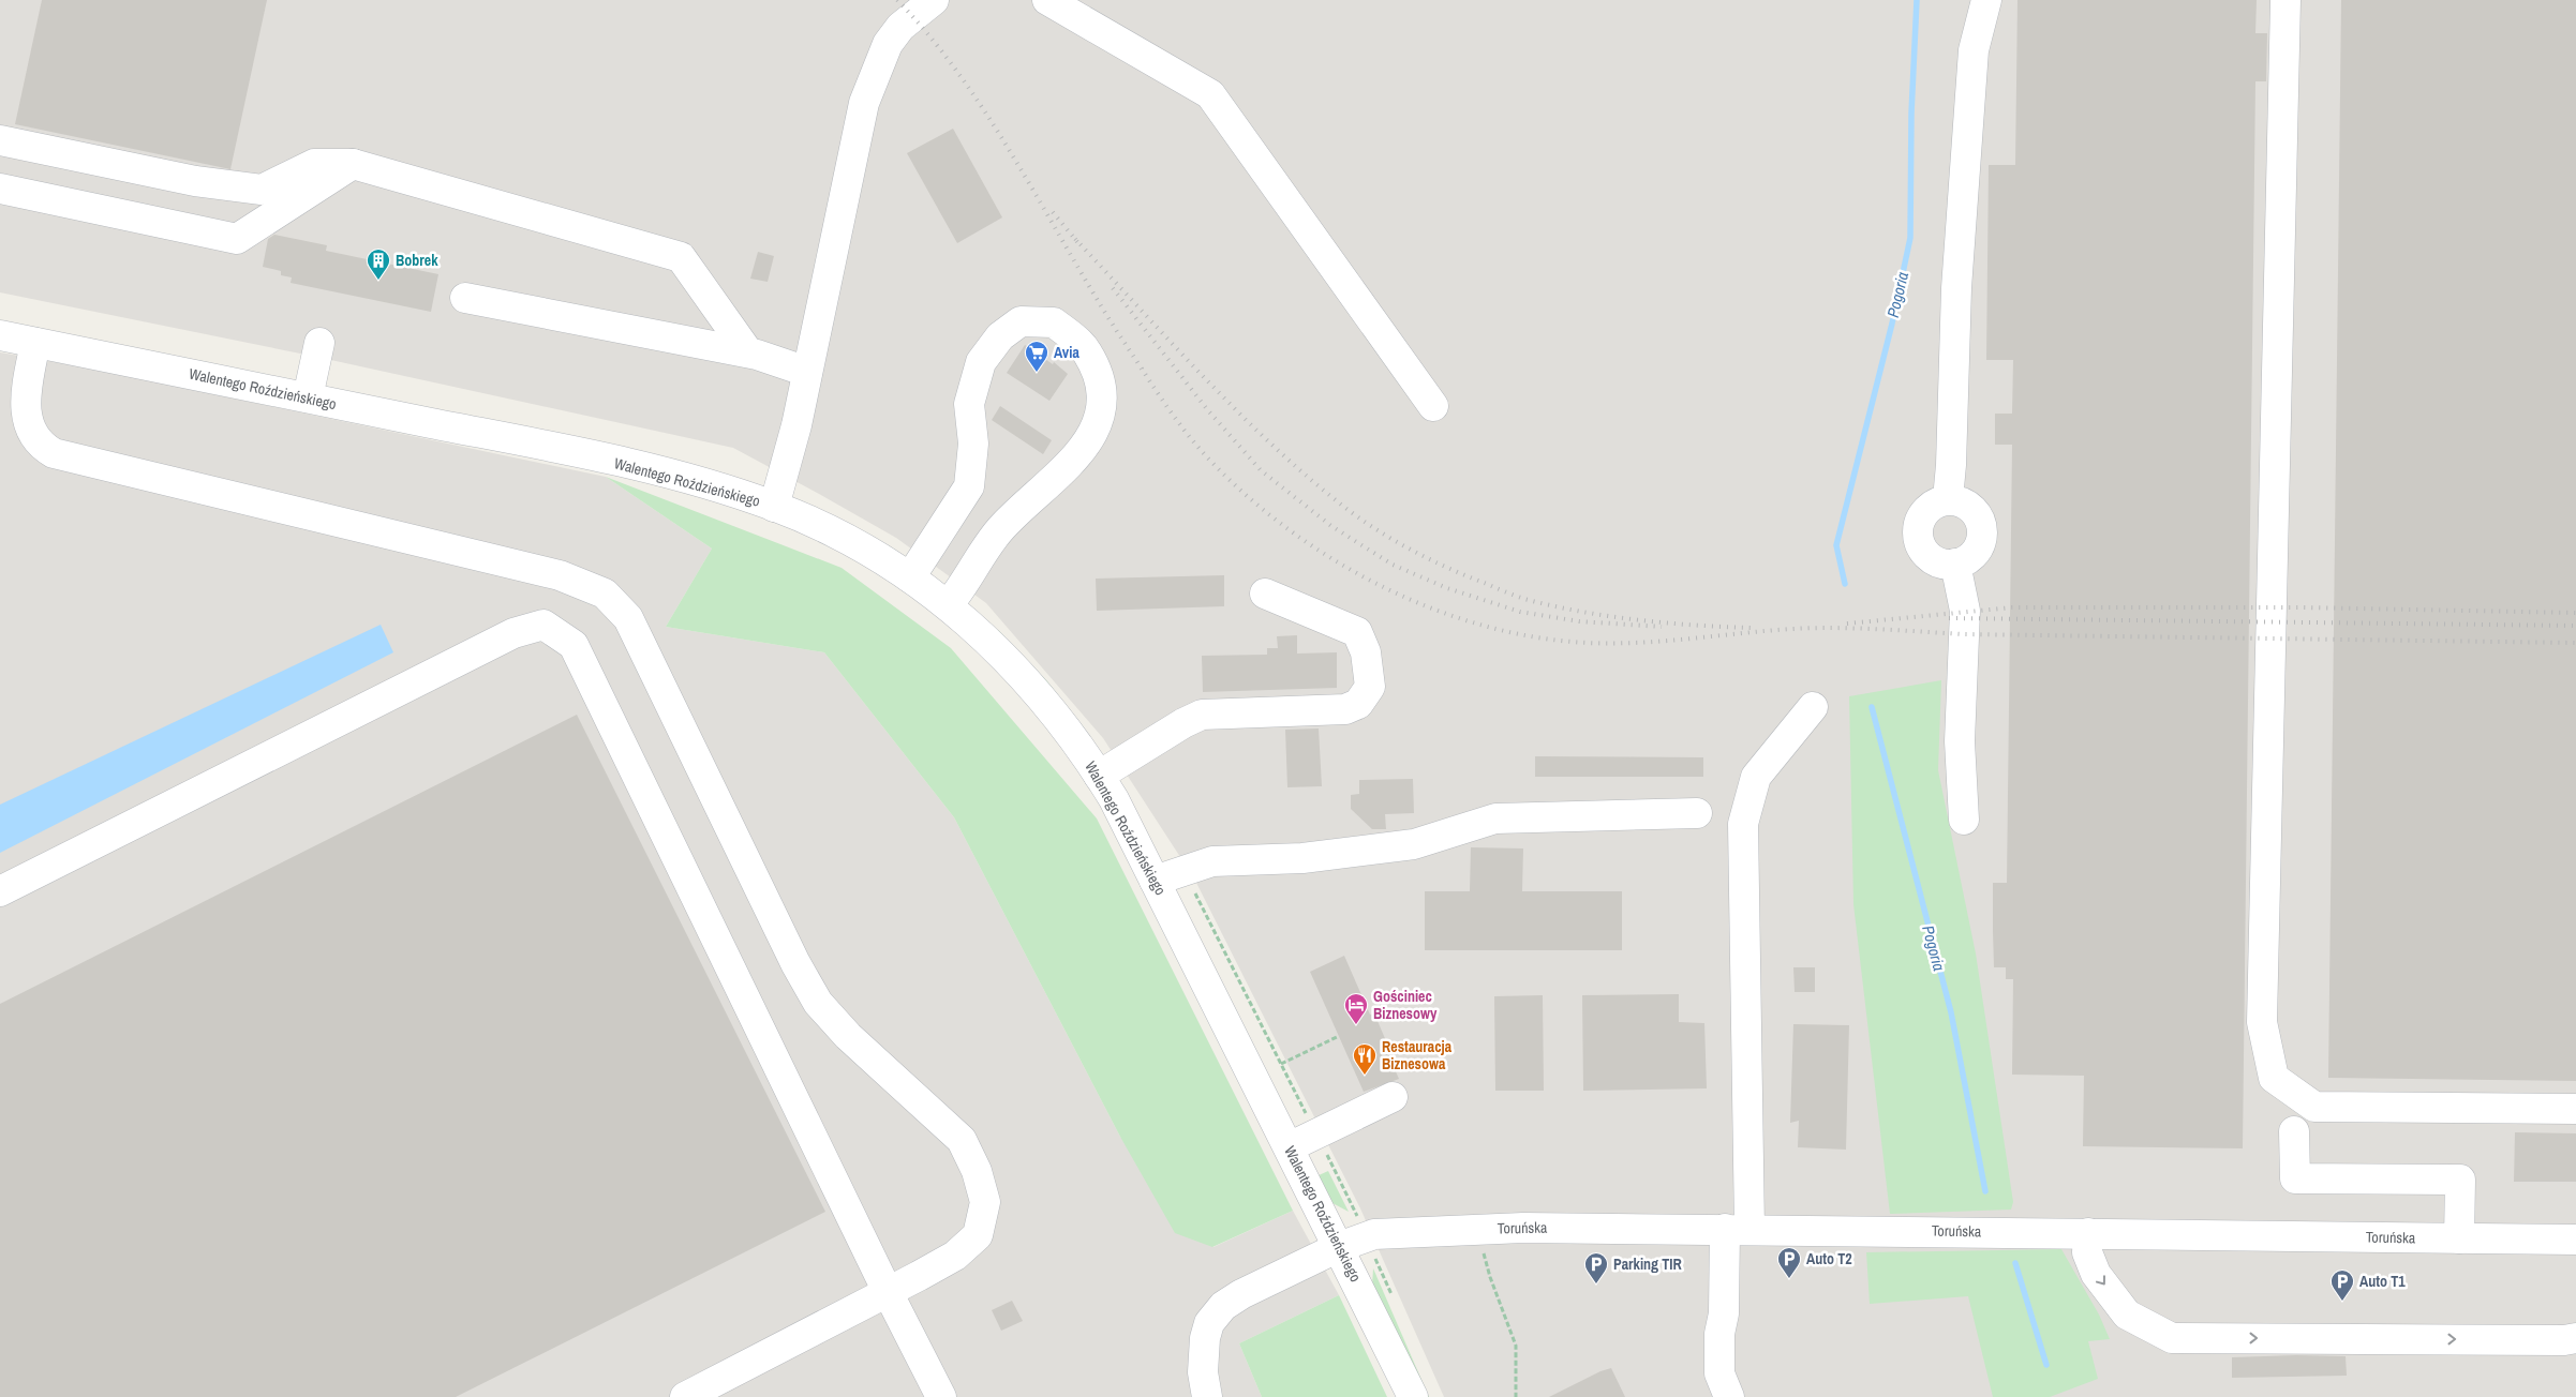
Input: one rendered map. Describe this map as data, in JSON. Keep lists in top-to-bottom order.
{
  "streets": {
    "street": ["Walentego Roździeńskiego", "Toruńska"]
  },
  "crossings": [
    ["Walentego Roździeńskiego", "Toruńska"]
  ],
  "water": ["Pogoria"],
  "places": {
    "building": ["Bobrek"],
    "supermarket": ["Avia"],
    "hotel": ["Gościniec Biznesowy"],
    "restaurant": ["Restauracja Biznesowa"],
    "parking": ["Auto T2", "Parking TIR", "Auto T1"]
  }
}
